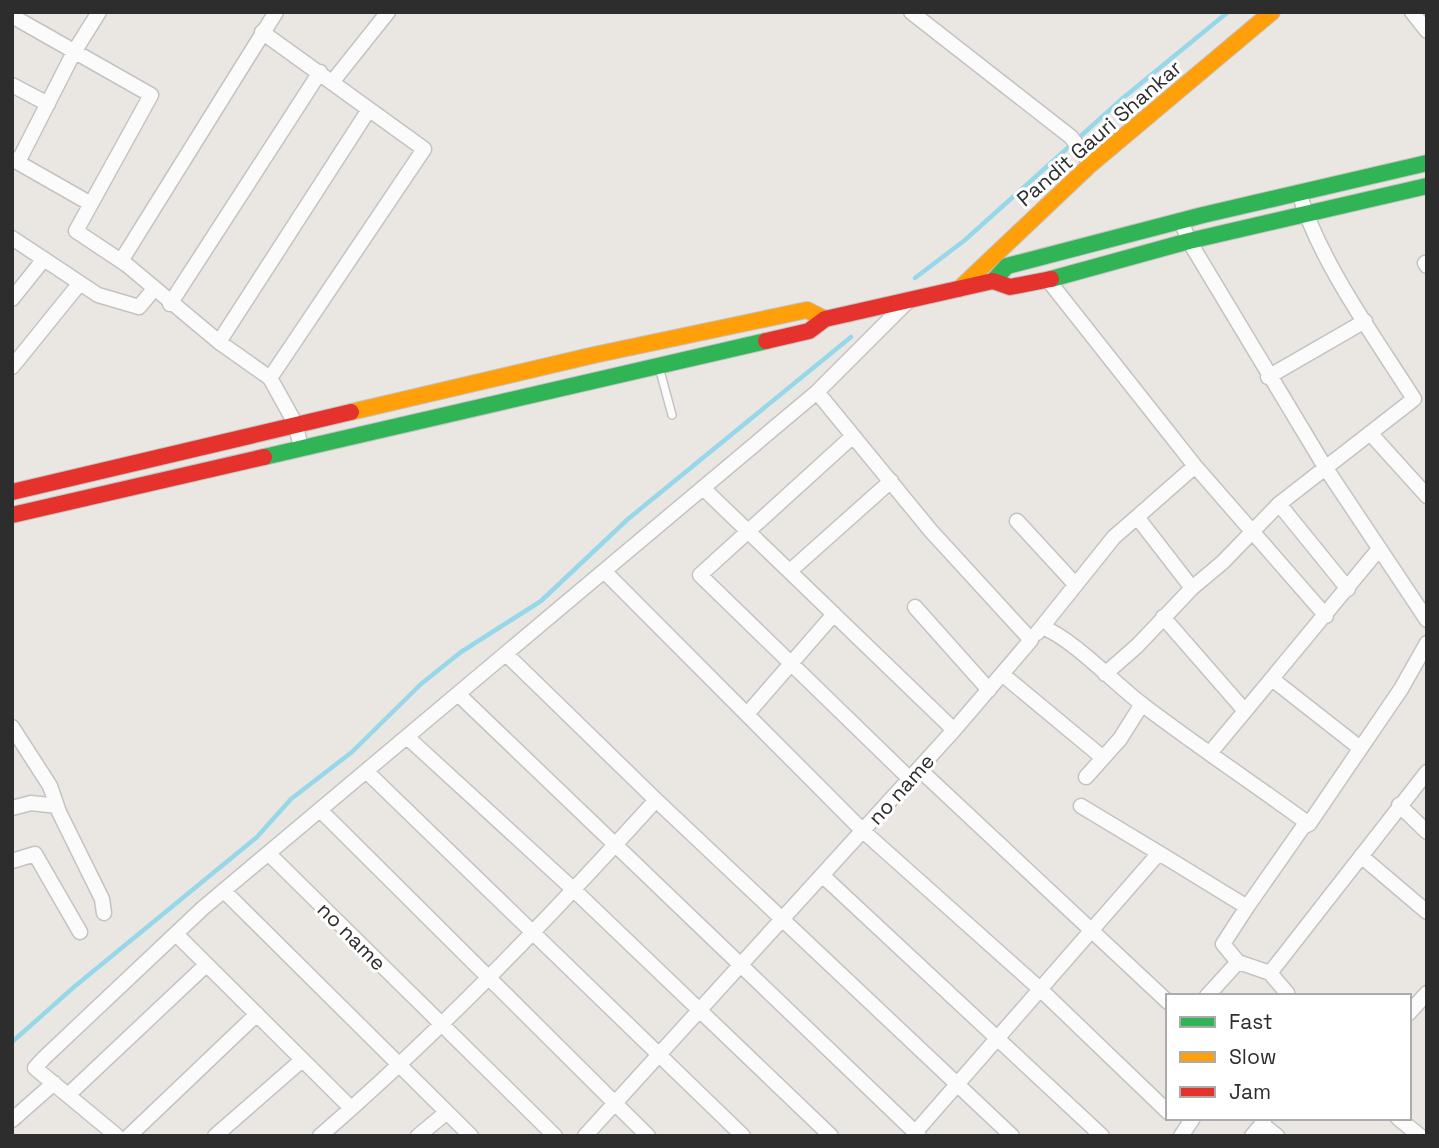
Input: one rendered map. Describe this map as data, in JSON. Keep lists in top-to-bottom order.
{
  "streets": {
    "main road": ["Pandit Gauri Shankar"],
    "street": ["no name"]
  },
  "legend": ["Fast", "Slow", "Jam"]
}
